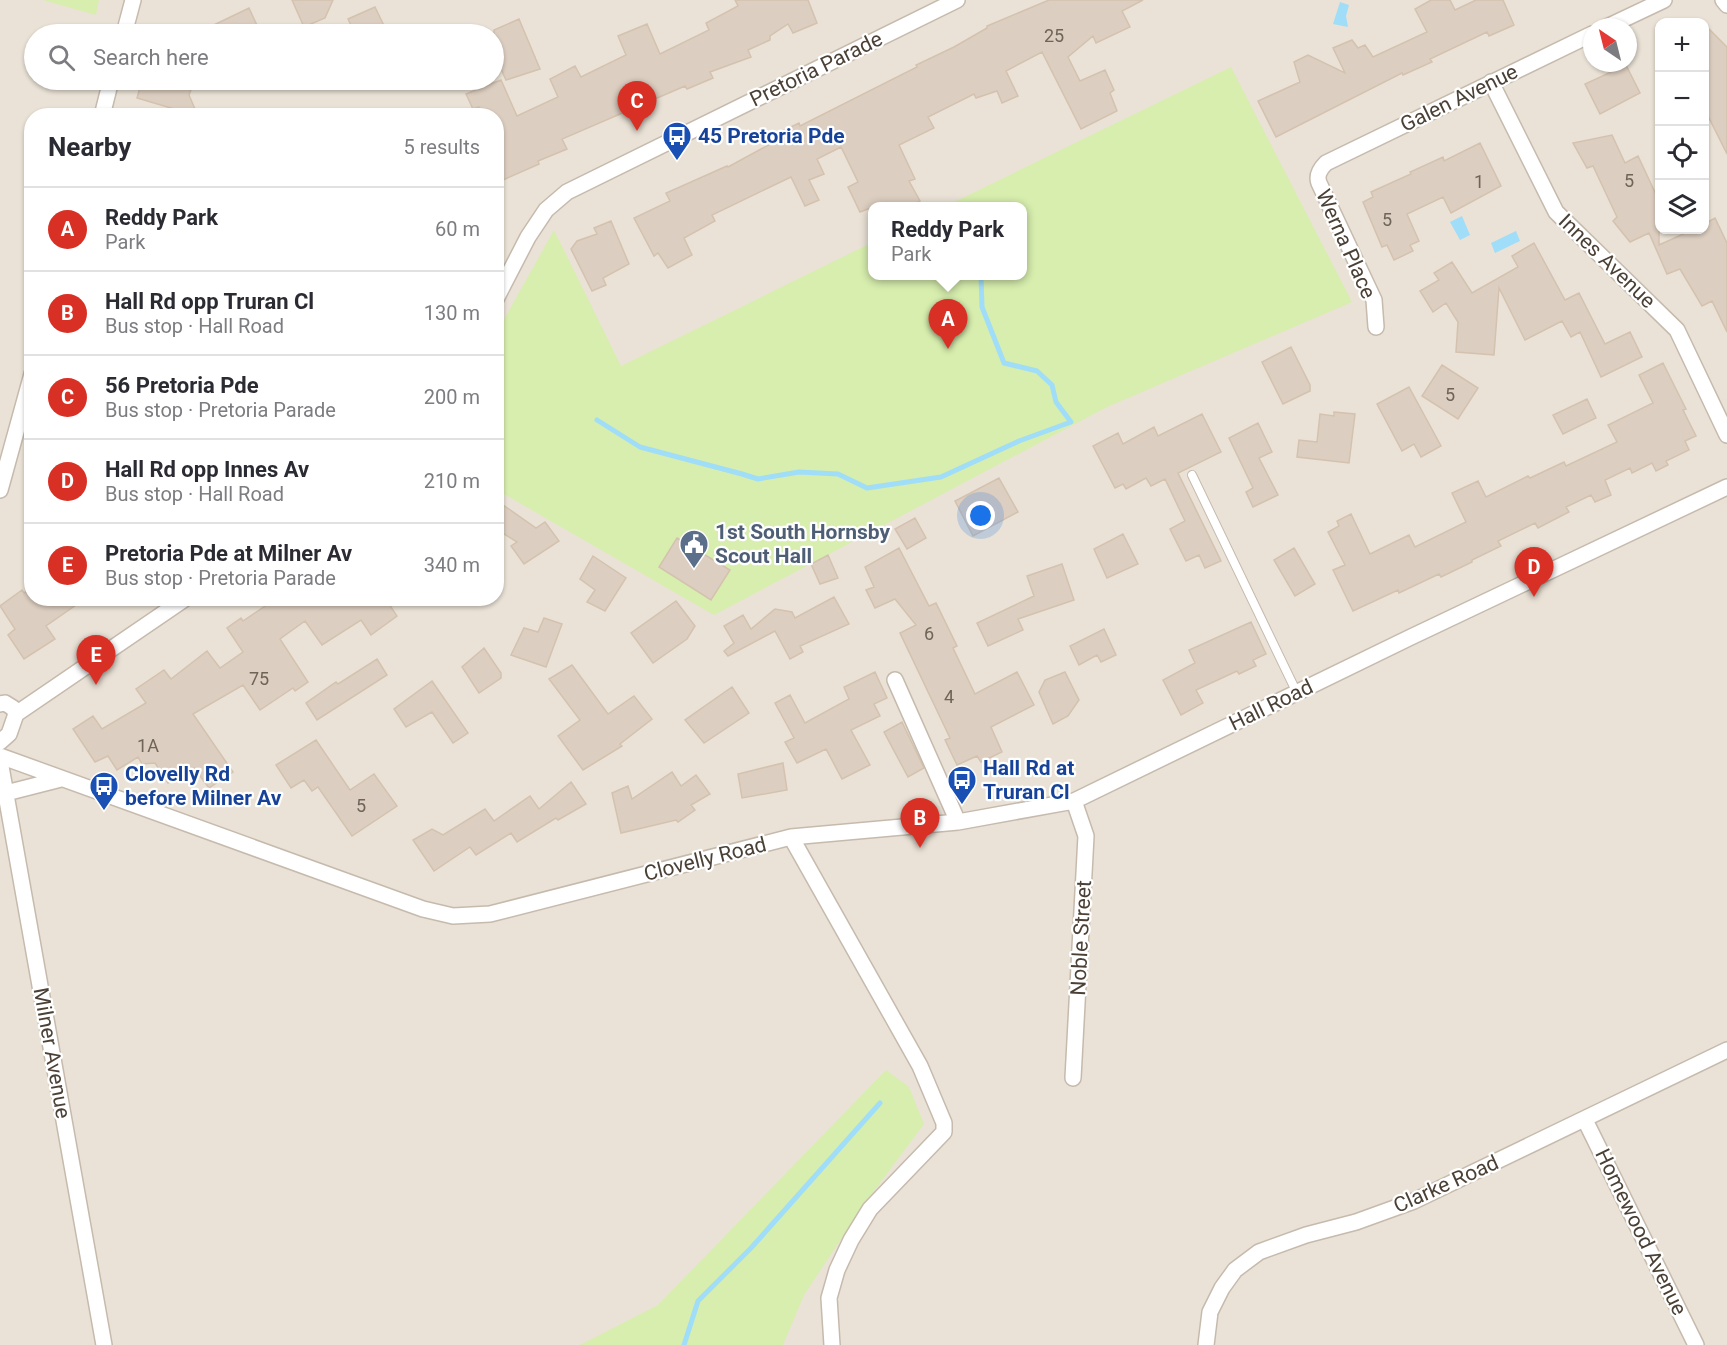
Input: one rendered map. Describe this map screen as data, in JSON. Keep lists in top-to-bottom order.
{
  "streets": {
    "street": [
      "Pretoria Parade",
      "Galen Avenue",
      "Werna Place",
      "Innes Avenue",
      "Hall Road",
      "Clovelly Road",
      "Noble Street",
      "Milner Avenue",
      "Clarke Road",
      "Homewood Avenue"
    ]
  },
  "crossings": [
    ["Galen Avenue", "Werna Place"],
    ["Galen Avenue", "Innes Avenue"],
    ["Hall Road", "Clovelly Road"],
    ["Hall Road", "Noble Street"],
    ["Clarke Road", "Homewood Avenue"]
  ],
  "places": {
    "bus stop": ["45 Pretoria Pde", "Hall Rd at Truran Cl", "Clovelly Rd before Milner Av"],
    "public building": ["1st South Hornsby Scout Hall"]
  },
  "house_numbers": [
    "25",
    "5",
    "1",
    "5",
    "5",
    "6",
    "75",
    "4",
    "1A",
    "5"
  ],
  "north": "top left",
  "page": {
    "map_buttons": ["+", "−"],
    "search": "Search here",
    "pins": [
      "C",
      "A",
      "D",
      "E",
      "B"
    ],
    "heading": ["Nearby", "5 results"],
    "list": [
      {
        "mark": "A",
        "name": "Reddy Park",
        "note": "Park",
        "value": "60 m"
      },
      {
        "mark": "B",
        "name": "Hall Rd opp Truran Cl",
        "note": "Bus stop · Hall Road",
        "value": "130 m"
      },
      {
        "mark": "C",
        "name": "56 Pretoria Pde",
        "note": "Bus stop · Pretoria Parade",
        "value": "200 m"
      },
      {
        "mark": "D",
        "name": "Hall Rd opp Innes Av",
        "note": "Bus stop · Hall Road",
        "value": "210 m"
      },
      {
        "mark": "E",
        "name": "Pretoria Pde at Milner Av",
        "note": "Bus stop · Pretoria Parade",
        "value": "340 m"
      }
    ],
    "popup": ["Reddy Park", "Park"]
  }
}
